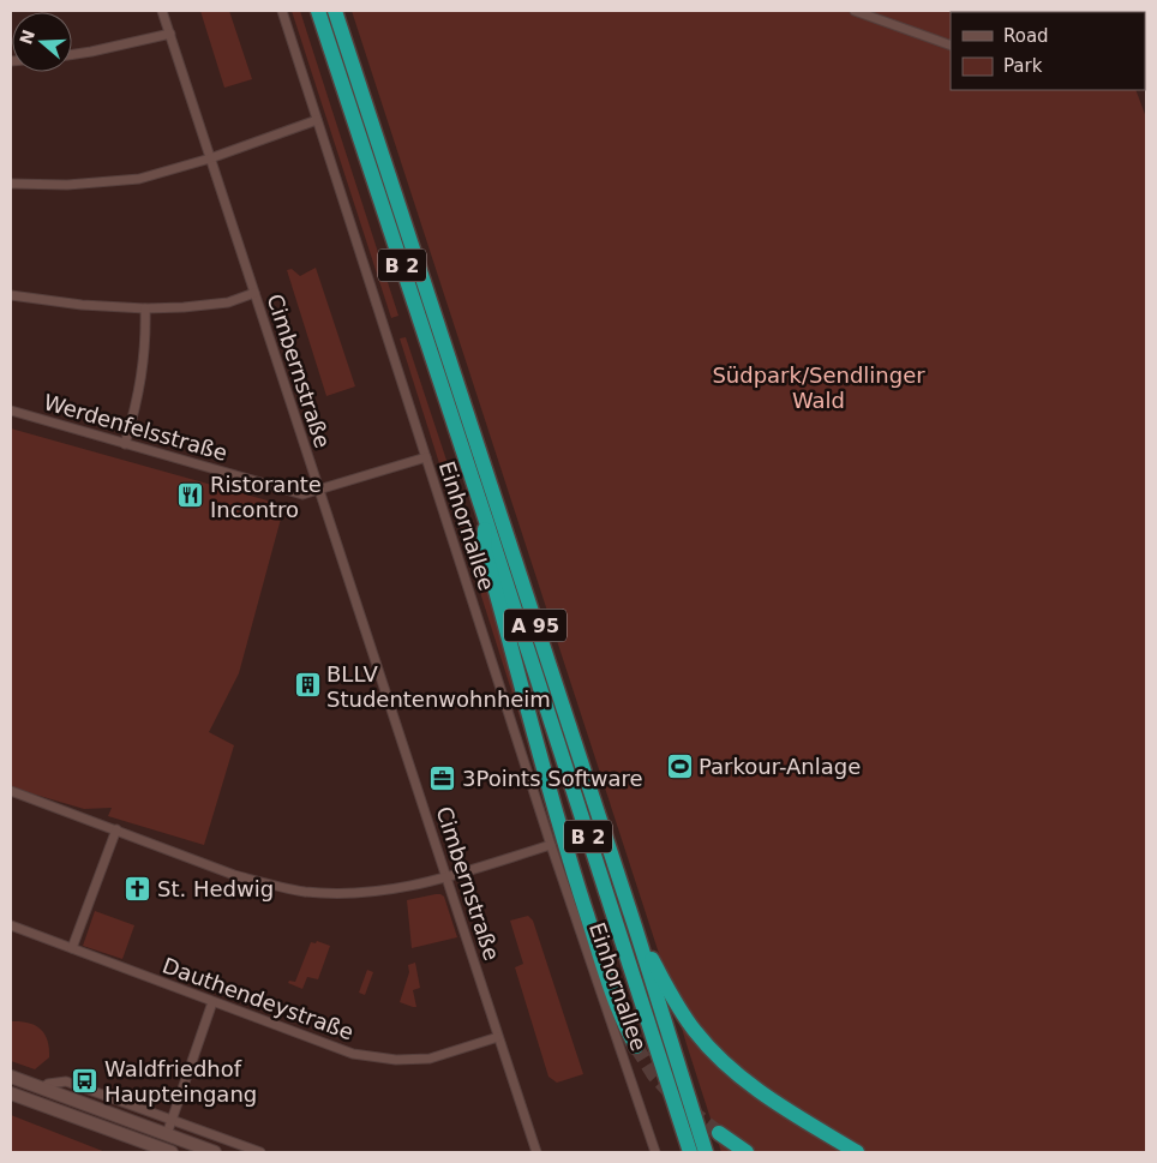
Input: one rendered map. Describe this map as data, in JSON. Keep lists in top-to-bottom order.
{
  "streets": {
    "highway": ["B 2", "A 95"],
    "street": [
      "Cimbernstraße",
      "Werdenfelsstraße",
      "Einhornallee",
      "Dauthendeystraße"
    ]
  },
  "crossings": [
    ["Cimbernstraße", "Werdenfelsstraße"],
    ["Cimbernstraße", "Dauthendeystraße"],
    ["Werdenfelsstraße", "Einhornallee"]
  ],
  "parks": ["Südpark/Sendlinger Wald"],
  "places": {
    "restaurant": ["Ristorante Incontro"],
    "building": ["BLLV Studentenwohnheim"],
    "sports": ["Parkour-Anlage"],
    "office": ["3Points Software"],
    "church": ["St. Hedwig"],
    "bus stop": ["Waldfriedhof Haupteingang"]
  },
  "legend": ["Road", "Park"],
  "north": "left"
}
